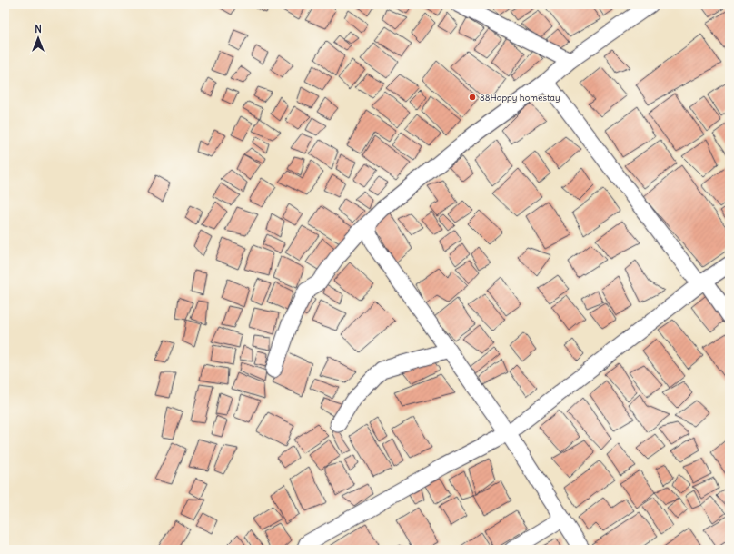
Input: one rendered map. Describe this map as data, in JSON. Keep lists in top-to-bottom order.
{
  "places": ["88Happy homestay"],
  "north": "top"
}
